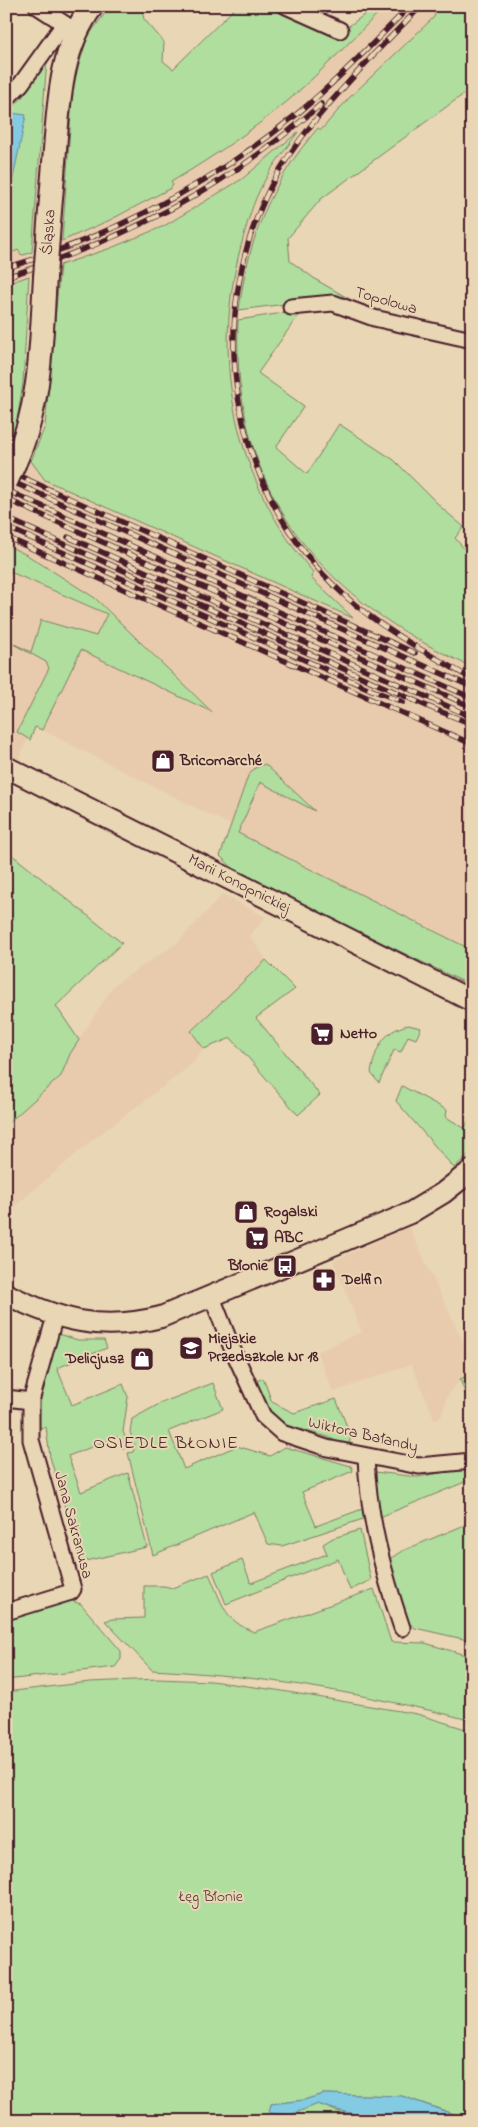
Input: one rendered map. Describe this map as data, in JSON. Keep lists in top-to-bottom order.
{
  "streets": {
    "main road": ["Śląska"],
    "street": [
      "Topolowa",
      "Marii Konopnickiej",
      "Wiktora Bałandy",
      "Jana Sakranusa"
    ]
  },
  "districts": ["OSIEDLE BŁONIE"],
  "parks": ["Łęg Błonie"],
  "places": {
    "shop": ["Bricomarché", "Rogalski", "Delicjusz"],
    "supermarket": ["Netto", "ABC"],
    "bus stop": ["Błonie"],
    "pharmacy": ["Delfin"],
    "school or university": ["Miejskie Przedszkole Nr 18"]
  }
}
